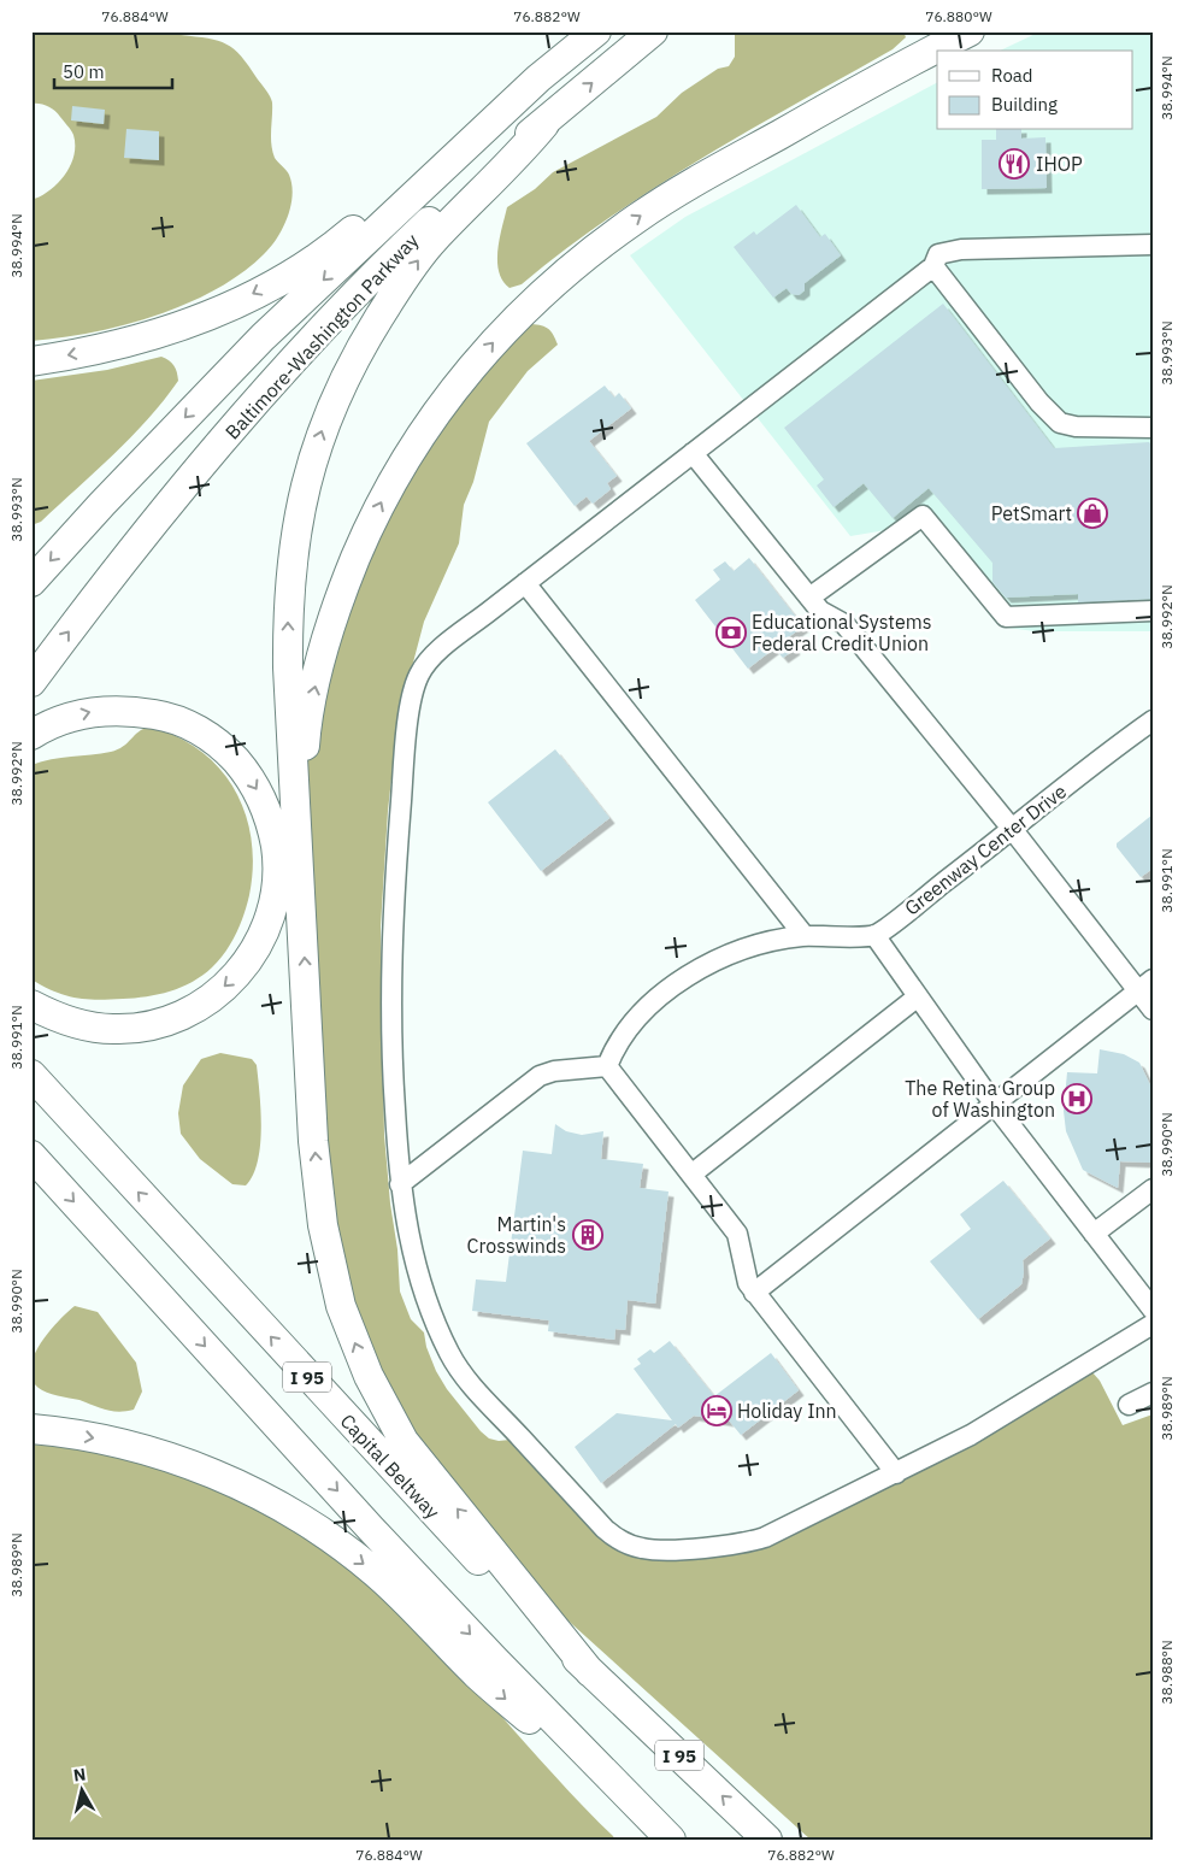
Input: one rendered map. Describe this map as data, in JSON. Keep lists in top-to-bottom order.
{
  "streets": {
    "highway": ["Baltimore-Washington Parkway", "I 95", "Capital Beltway"],
    "street": ["Greenway Center Drive"]
  },
  "places": {
    "restaurant": ["IHOP"],
    "shop": ["PetSmart"],
    "bank": ["Educational Systems Federal Credit Union"],
    "hospital": ["The Retina Group of Washington"],
    "building": ["Martin's Crosswinds"],
    "hotel": ["Holiday Inn"]
  },
  "legend": ["Road", "Building"],
  "scale_bar": "50 m",
  "north": "top",
  "coordinates": [
    "76.884°W",
    "76.882°W",
    "76.880°W",
    "38.994°N",
    "38.993°N",
    "38.992°N",
    "38.991°N",
    "38.990°N",
    "38.989°N",
    "38.988°N"
  ]
}
